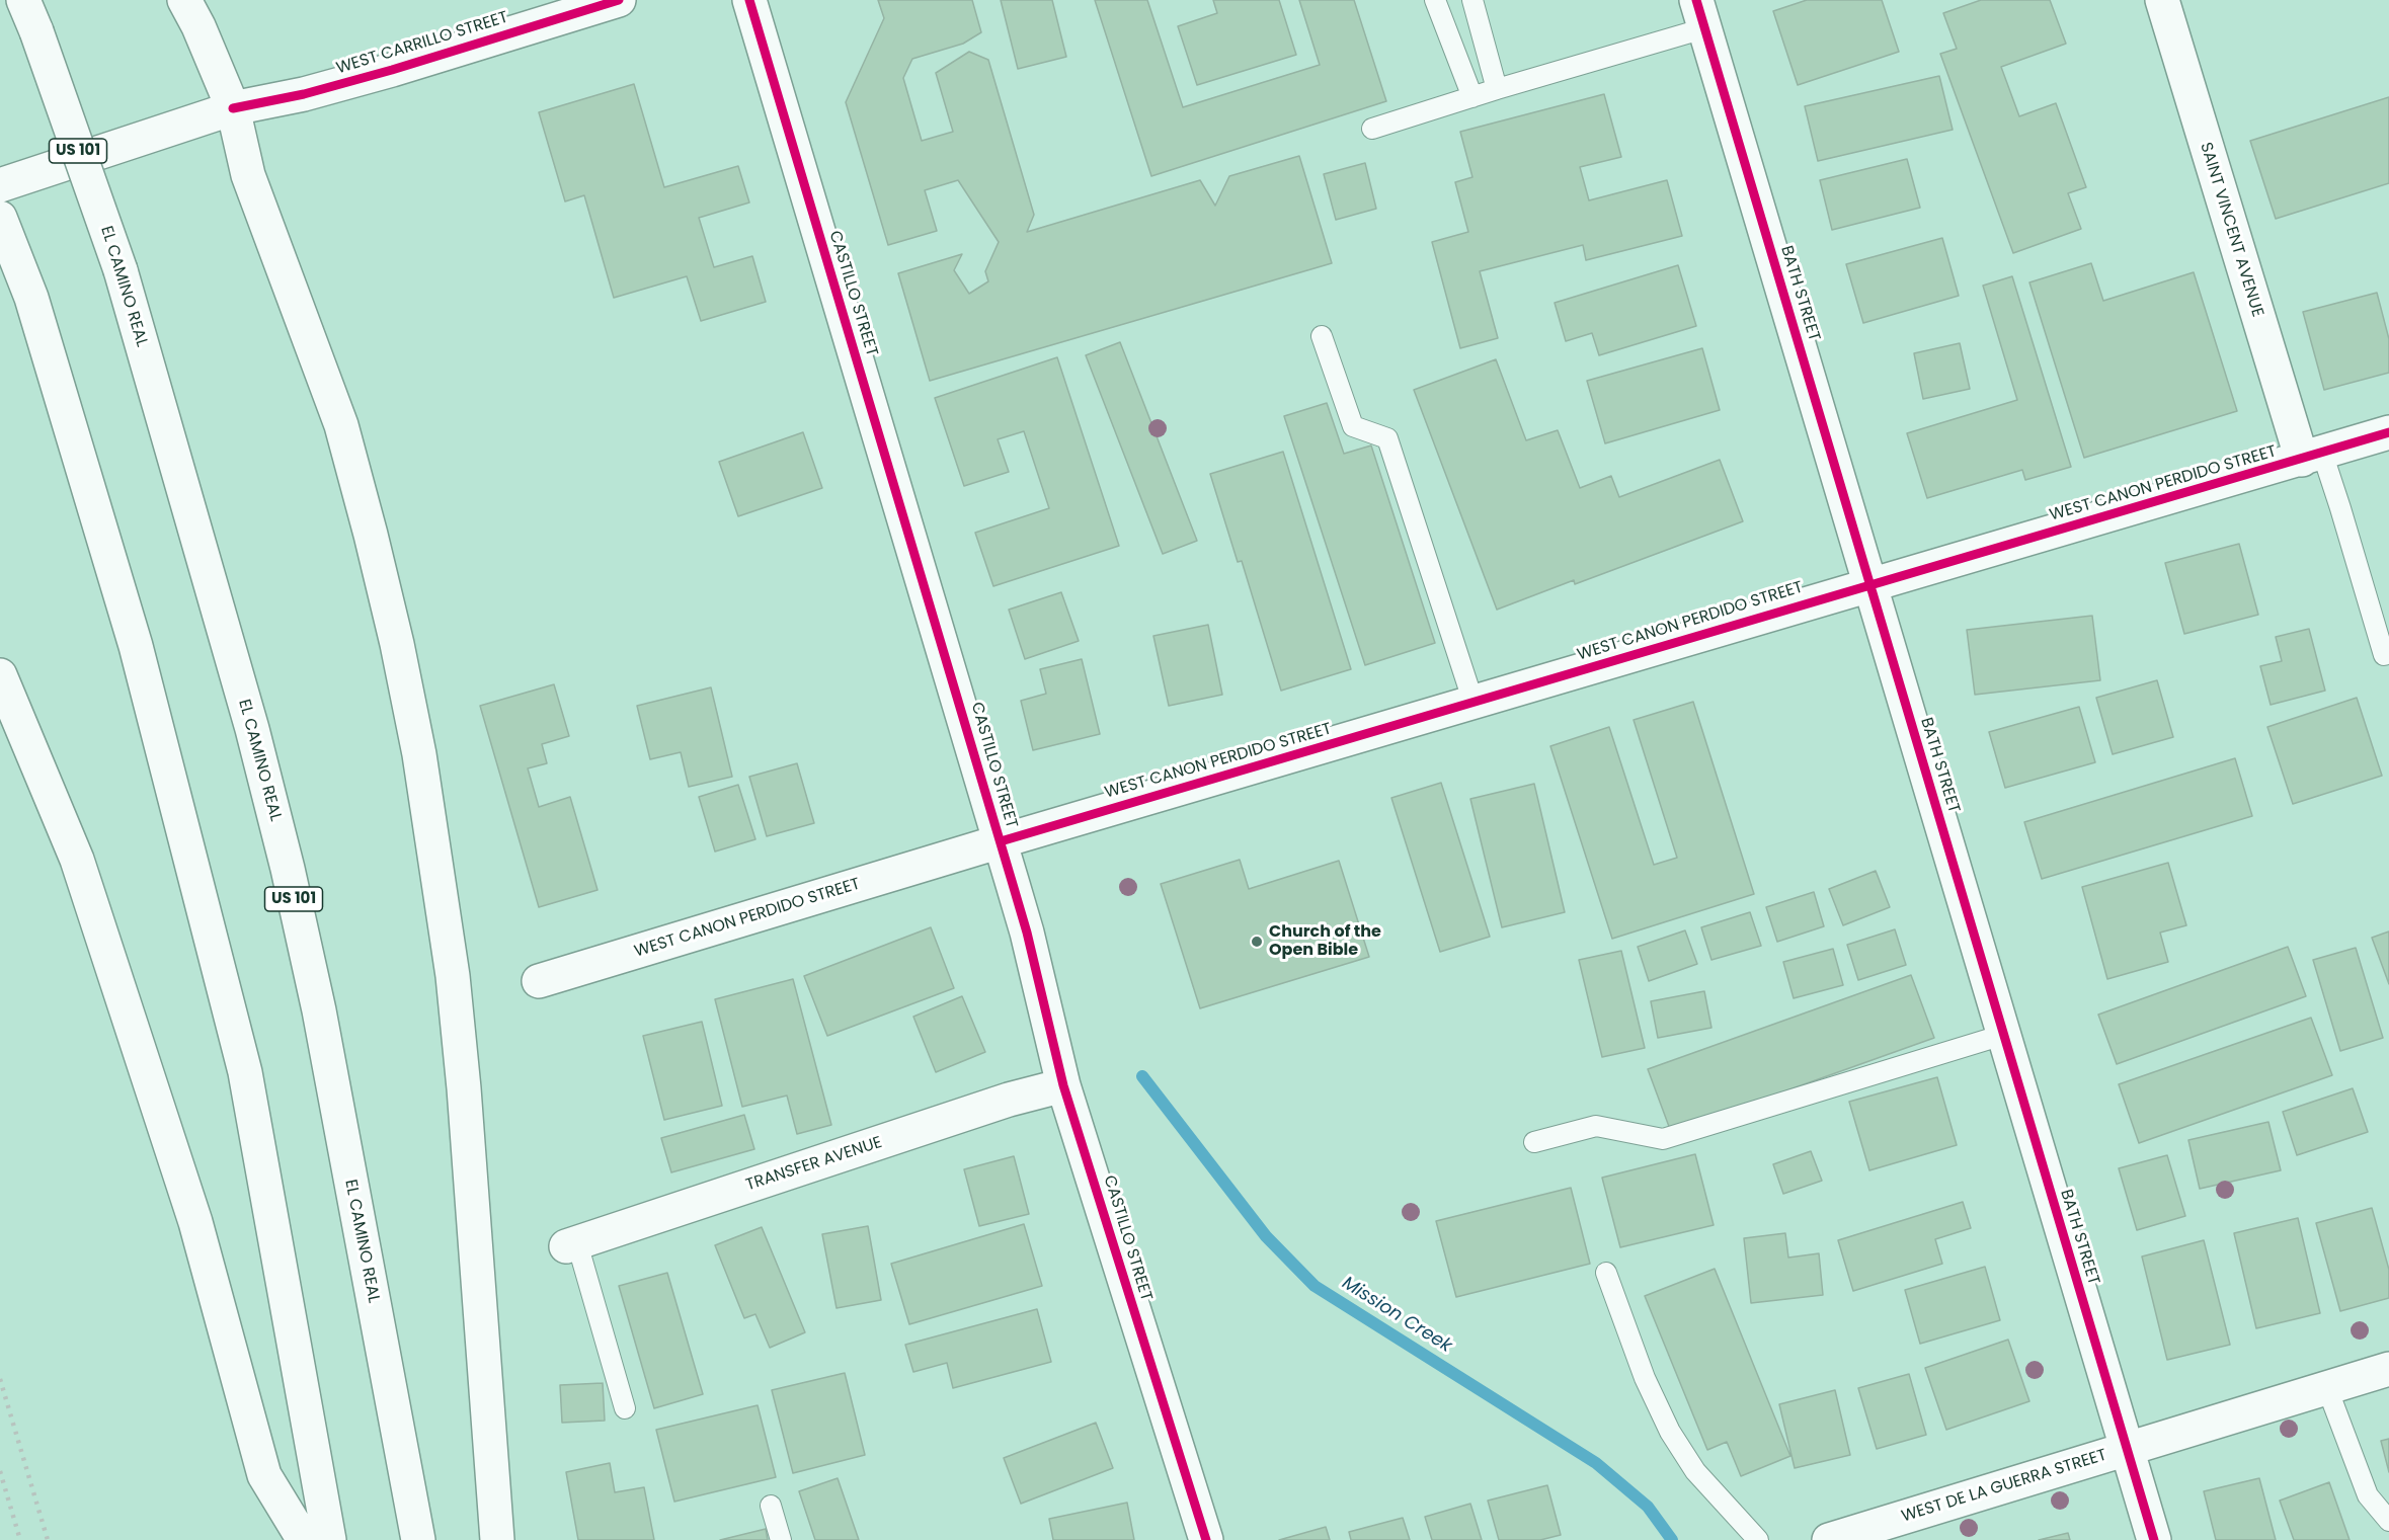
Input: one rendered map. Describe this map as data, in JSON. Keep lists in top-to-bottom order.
{
  "streets": {
    "main road": [
      "WEST CARRILLO STREET",
      "US 101",
      "SAINT VINCENT AVENUE",
      "EL CAMINO REAL",
      "CASTILLO STREET",
      "BATH STREET",
      "WEST CANON PERDIDO STREET",
      "TRANSFER AVENUE",
      "WEST DE LA GUERRA STREET"
    ]
  },
  "crossings": [
    ["SAINT VINCENT AVENUE", "WEST CANON PERDIDO STREET"],
    ["CASTILLO STREET", "WEST CANON PERDIDO STREET"],
    ["CASTILLO STREET", "TRANSFER AVENUE"],
    ["BATH STREET", "WEST CANON PERDIDO STREET"],
    ["BATH STREET", "WEST DE LA GUERRA STREET"]
  ],
  "water": ["Mission Creek"],
  "places": ["Church of the Open Bible"]
}
